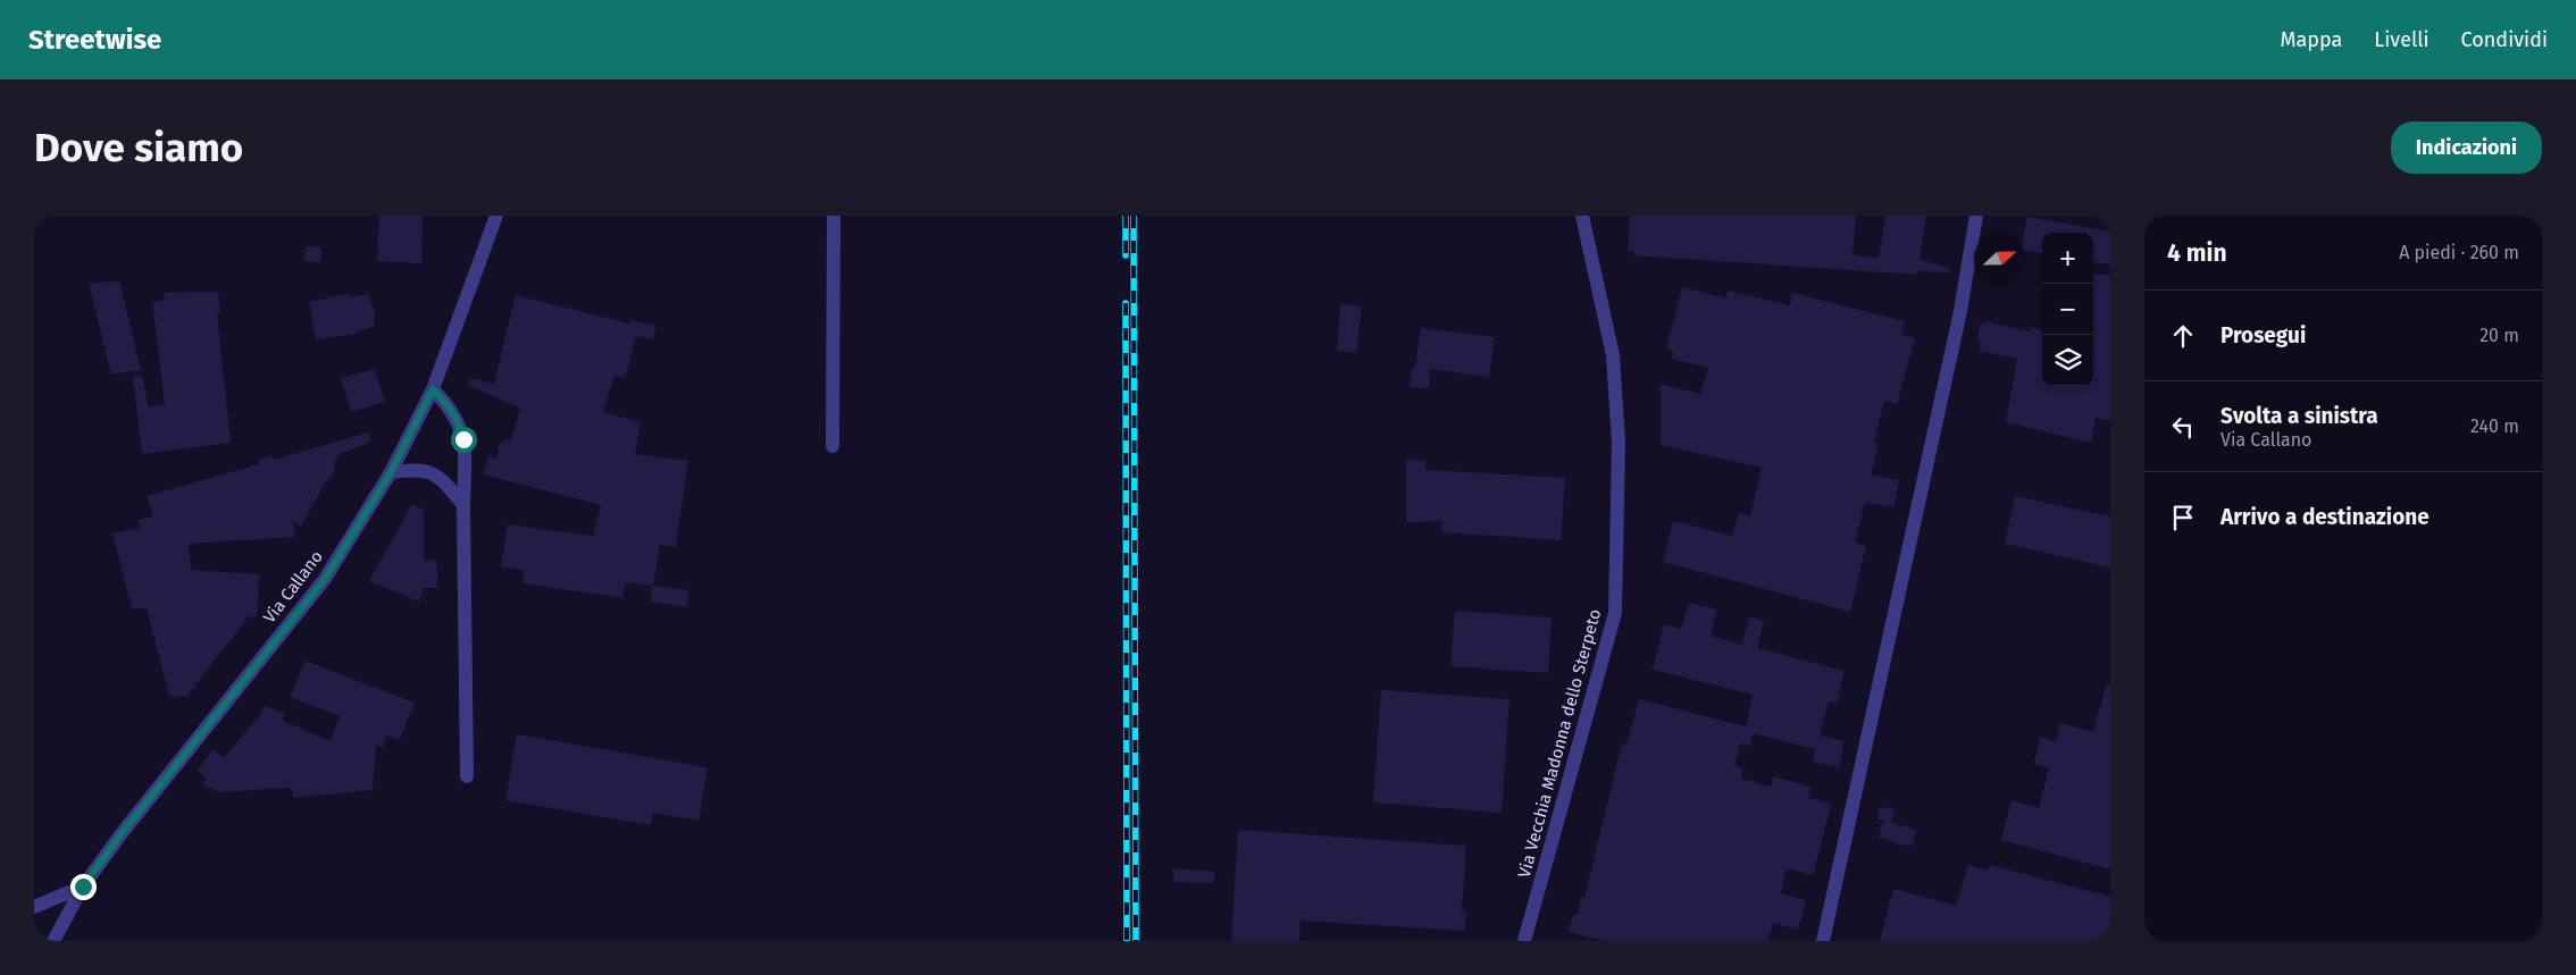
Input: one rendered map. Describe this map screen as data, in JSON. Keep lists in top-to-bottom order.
{
  "streets": {
    "street": ["Via Callano", "Via Vecchia Madonna dello Sterpeto"]
  },
  "north": "right",
  "page": {
    "header": "Streetwise",
    "nav": ["Mappa", "Livelli", "Condividi"],
    "buttons": "Indicazioni",
    "title": "Dove siamo",
    "heading": ["4 min", "A piedi · 260 m"],
    "map_buttons": ["+", "−"],
    "list": [
      ["Prosegui", "20 m"],
      ["Svolta a sinistra", "Via Callano", "240 m"],
      "Arrivo a destinazione"
    ]
  }
}
